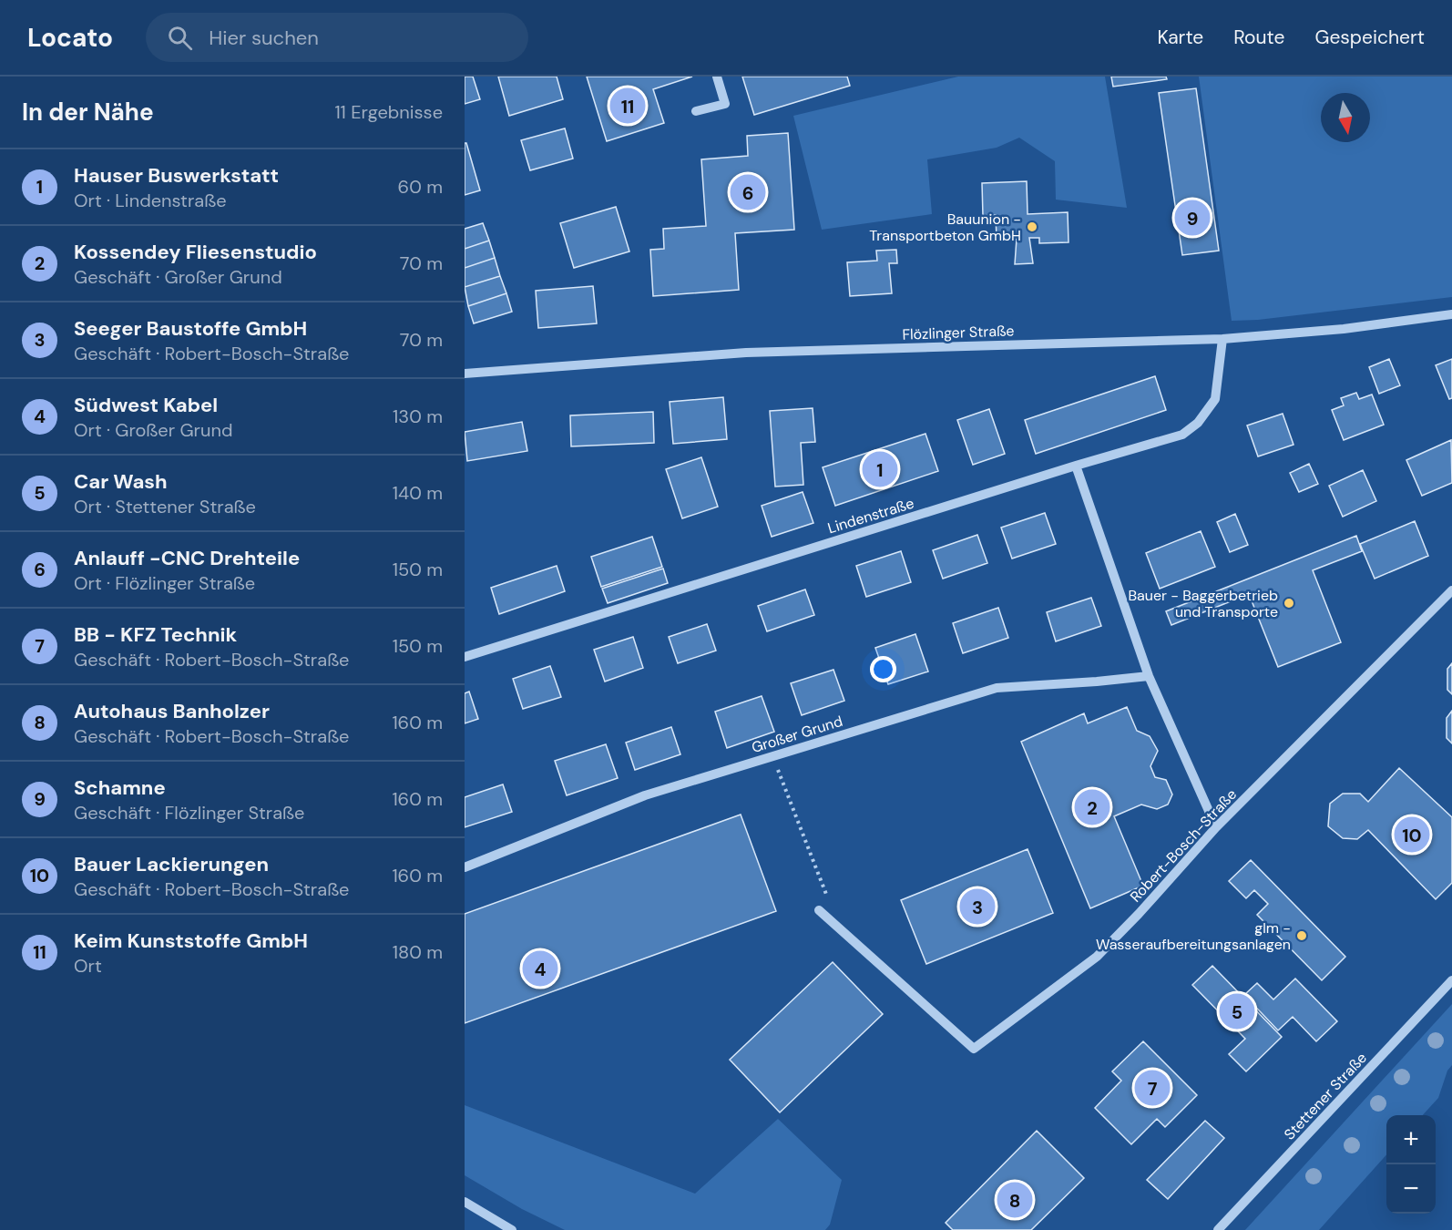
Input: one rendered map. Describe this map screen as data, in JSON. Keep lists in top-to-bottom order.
{
  "streets": {
    "street": [
      "Flözlinger Straße",
      "Lindenstraße",
      "Großer Grund",
      "Robert-Bosch-Straße",
      "Stettener Straße"
    ]
  },
  "crossings": [
    ["Flözlinger Straße", "Lindenstraße"]
  ],
  "places": ["Bauunion - Transportbeton GmbH", "Bauer - Baggerbetrieb und Transporte", "glm - Wasseraufbereitungsanlagen"],
  "north": "bottom",
  "page": {
    "header": "Locato",
    "search": "Hier suchen",
    "nav": ["Karte", "Route", "Gespeichert"],
    "heading": ["In der Nähe", "11 Ergebnisse"],
    "pins": [
      "11",
      "6",
      "9",
      "1",
      "2",
      "10",
      "3",
      "4",
      "5",
      "7",
      "8"
    ],
    "list": [
      {
        "mark": "1",
        "name": "Hauser Buswerkstatt",
        "note": "Ort · Lindenstraße",
        "value": "60 m"
      },
      {
        "mark": "2",
        "name": "Kossendey Fliesenstudio",
        "note": "Geschäft · Großer Grund",
        "value": "70 m"
      },
      {
        "mark": "3",
        "name": "Seeger Baustoffe GmbH",
        "note": "Geschäft · Robert-Bosch-Straße",
        "value": "70 m"
      },
      {
        "mark": "4",
        "name": "Südwest Kabel",
        "note": "Ort · Großer Grund",
        "value": "130 m"
      },
      {
        "mark": "5",
        "name": "Car Wash",
        "note": "Ort · Stettener Straße",
        "value": "140 m"
      },
      {
        "mark": "6",
        "name": "Anlauff -CNC Drehteile",
        "note": "Ort · Flözlinger Straße",
        "value": "150 m"
      },
      {
        "mark": "7",
        "name": "BB - KFZ Technik",
        "note": "Geschäft · Robert-Bosch-Straße",
        "value": "150 m"
      },
      {
        "mark": "8",
        "name": "Autohaus Banholzer",
        "note": "Geschäft · Robert-Bosch-Straße",
        "value": "160 m"
      },
      {
        "mark": "9",
        "name": "Schamne",
        "note": "Geschäft · Flözlinger Straße",
        "value": "160 m"
      },
      {
        "mark": "10",
        "name": "Bauer Lackierungen",
        "note": "Geschäft · Robert-Bosch-Straße",
        "value": "160 m"
      },
      {
        "mark": "11",
        "name": "Keim Kunststoffe GmbH",
        "note": "Ort",
        "value": "180 m"
      }
    ],
    "map_buttons": ["+", "−"]
  }
}
